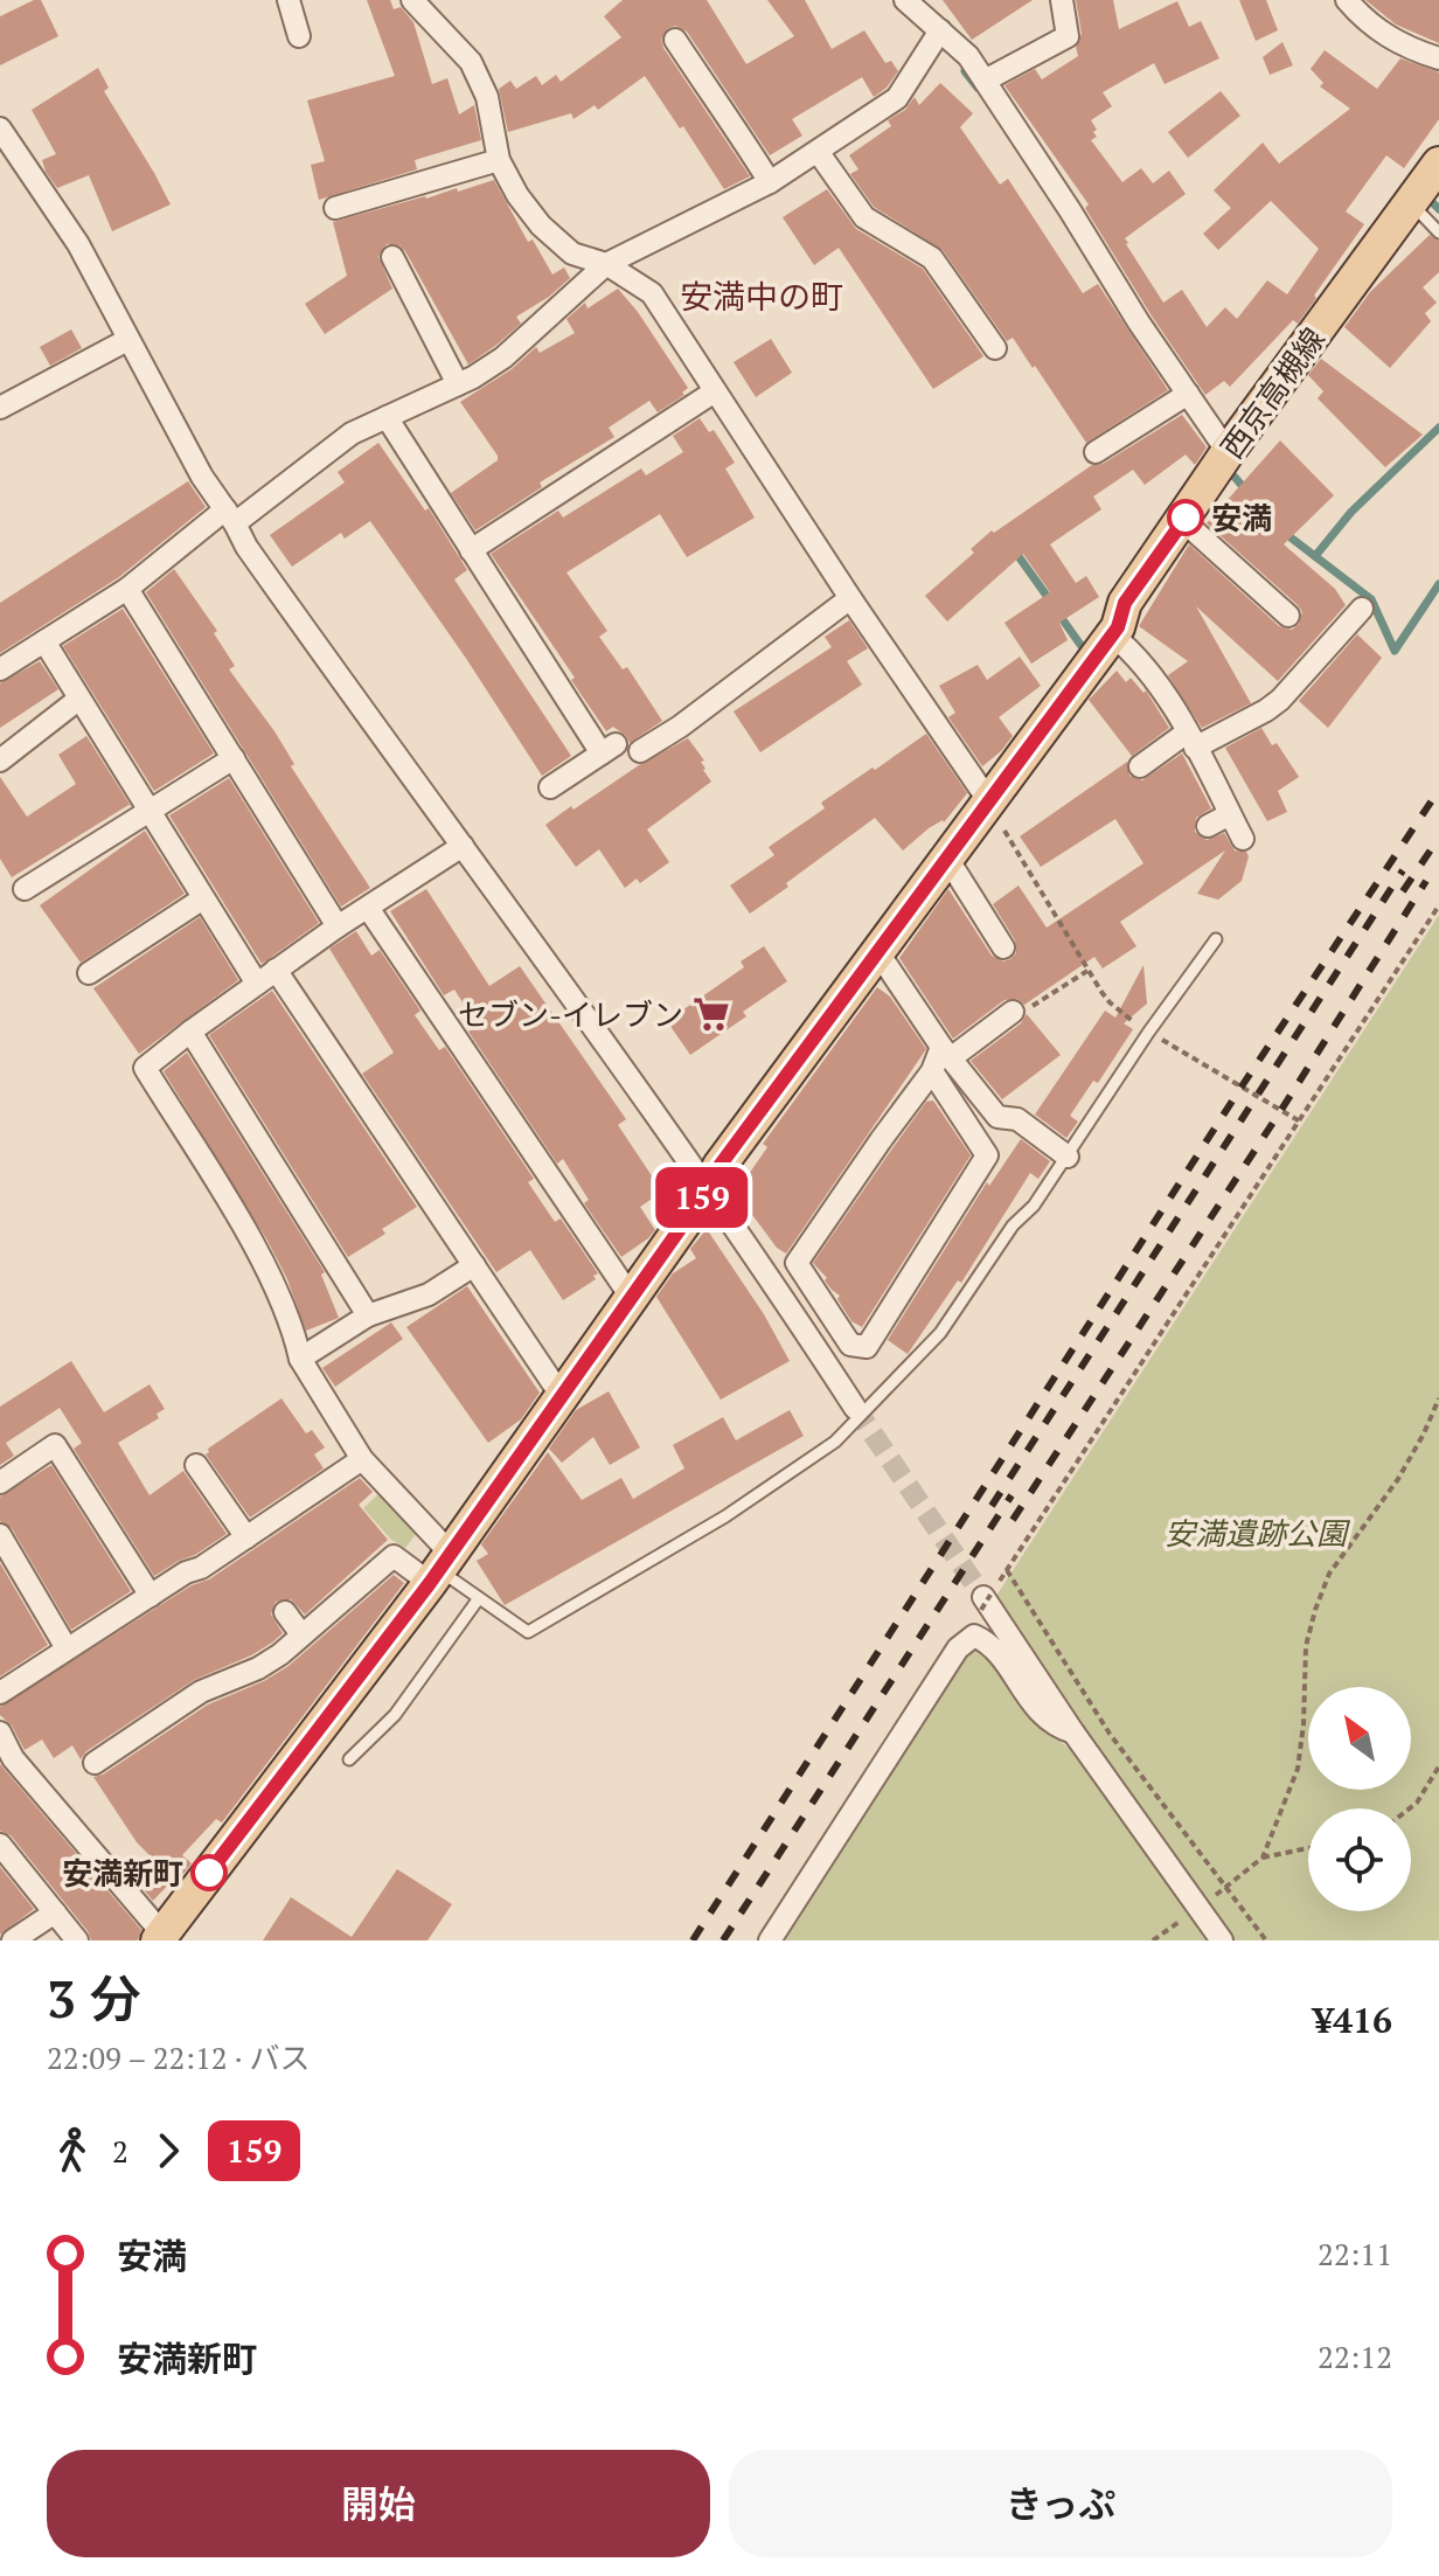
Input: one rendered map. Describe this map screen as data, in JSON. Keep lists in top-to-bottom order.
{
  "streets": {
    "main road": ["西京高槻線"]
  },
  "districts": ["安満中の町"],
  "parks": ["安満遺跡公園"],
  "places": {
    "other": ["安満", "安満新町"],
    "supermarket": ["セブン-イレブン"]
  },
  "lines": ["bus line 159"],
  "north": "top left",
  "page": {
    "on_map": "159",
    "heading": ["3 分", "22:09 – 22:12 · バス", "¥416"],
    "legs": ["2", "159"],
    "list": [
      {
        "name": "安満",
        "value": "22:11"
      },
      {
        "name": "安満新町",
        "value": "22:12"
      }
    ],
    "buttons": ["開始", "きっぷ"]
  }
}
